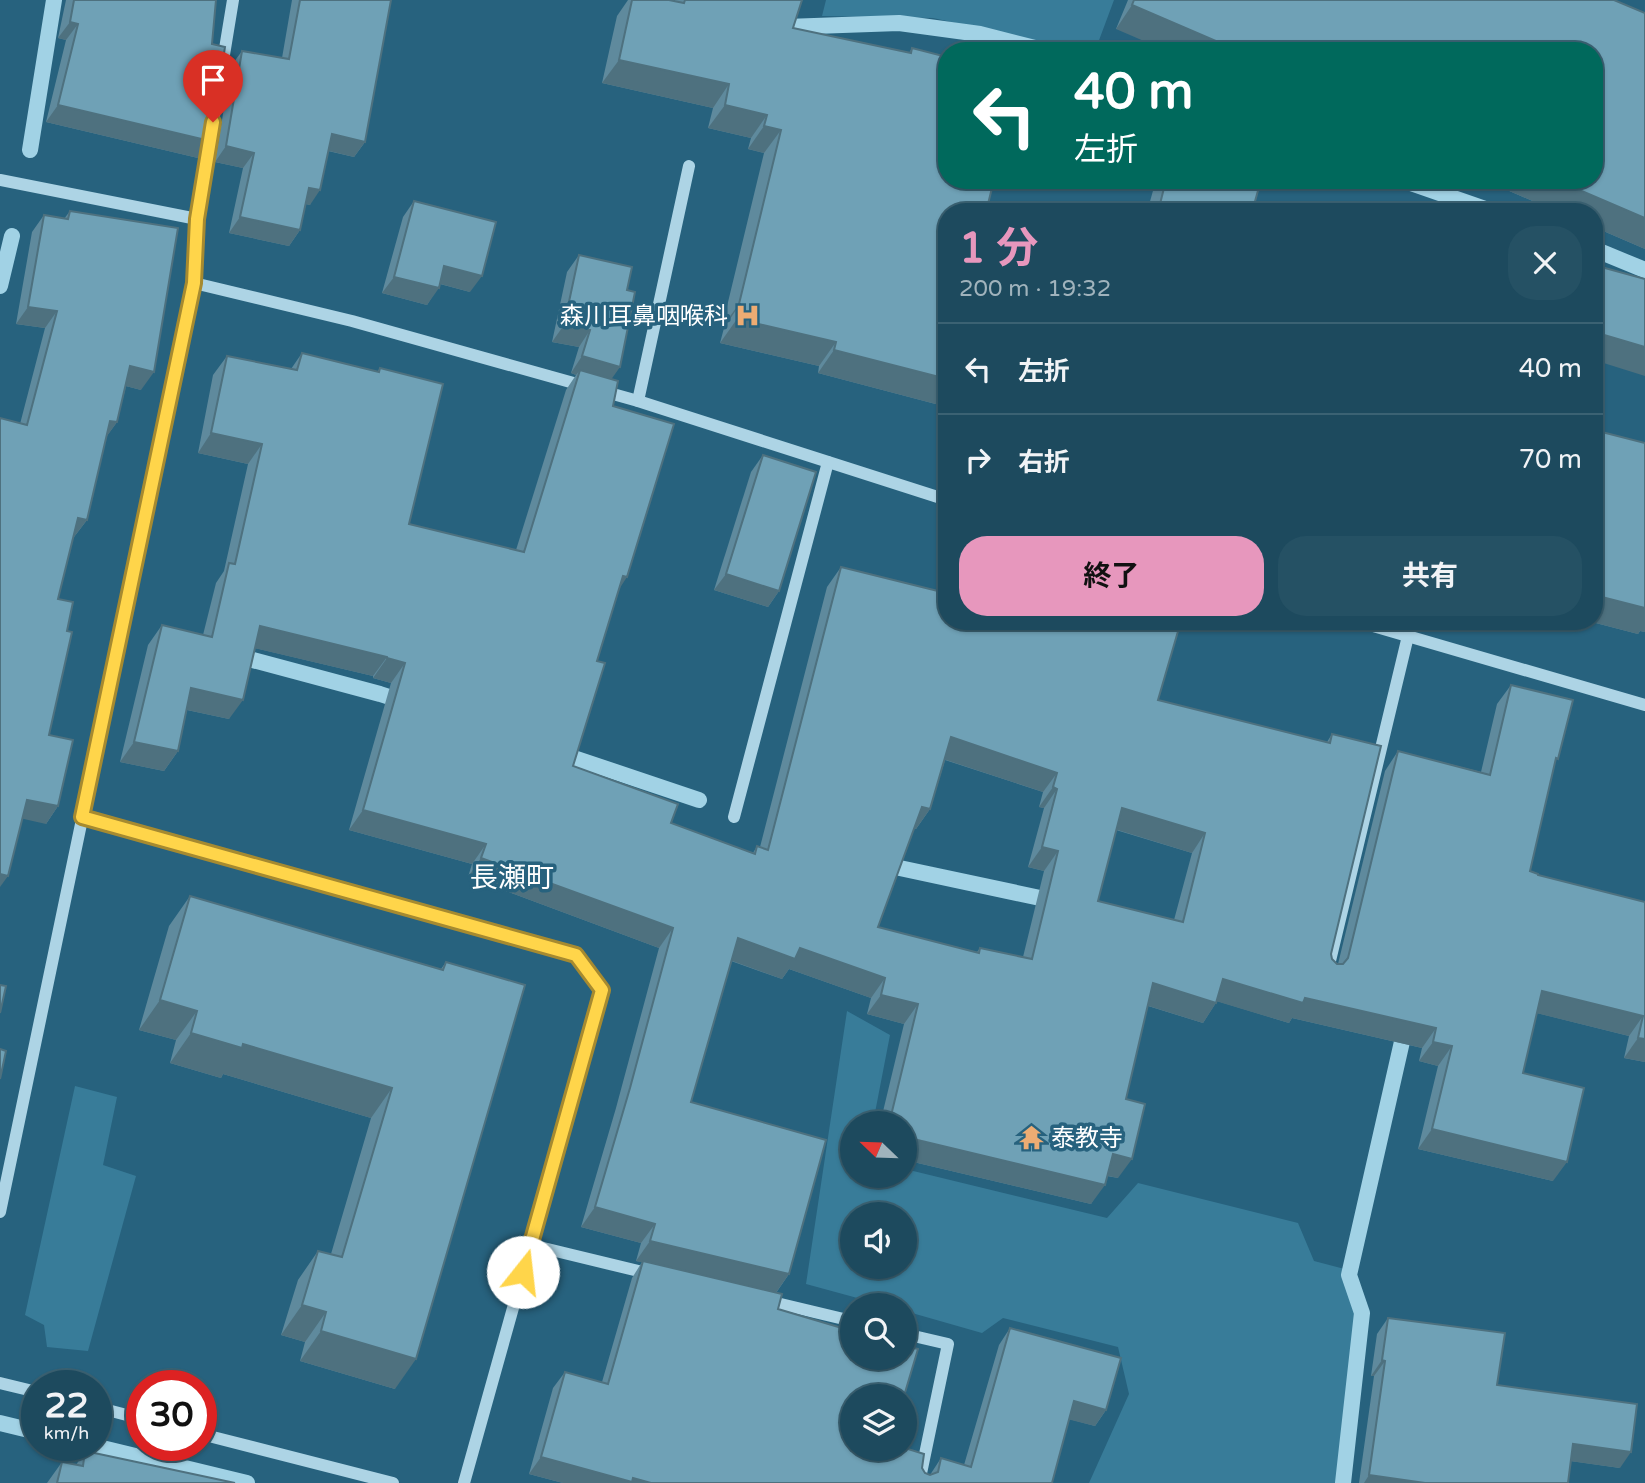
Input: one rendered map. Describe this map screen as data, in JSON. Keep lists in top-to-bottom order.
{
  "districts": ["長瀬町"],
  "places": {
    "hospital": ["森川耳鼻咽喉科"],
    "temple": ["泰教寺"]
  },
  "north": "top left",
  "page": {
    "turn": ["40 m", "左折"],
    "heading": ["1 分", "200 m · 19:32"],
    "list": [
      {
        "name": "左折",
        "value": "40 m"
      },
      {
        "name": "右折",
        "value": "70 m"
      }
    ],
    "buttons": ["終了", "共有"],
    "speed": "22 km/h",
    "limit": "30"
  }
}
